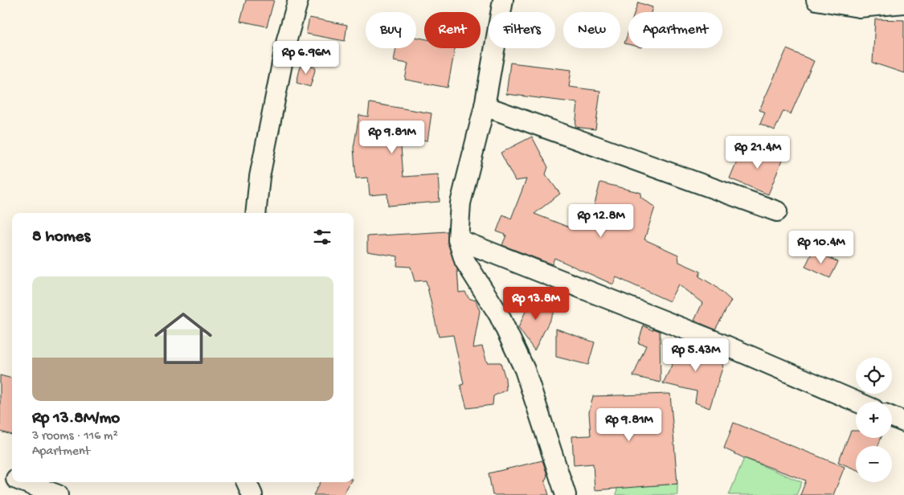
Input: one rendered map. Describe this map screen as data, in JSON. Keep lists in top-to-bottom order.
{
  "page": {
    "chip": [
      "Buy",
      "Rent",
      "Filters",
      "New",
      "Apartment"
    ],
    "price": [
      "Rp 6.96M",
      "Rp 9.81M",
      "Rp 21.4M",
      "Rp 12.8M",
      "Rp 10.4M",
      "Rp 13.8M",
      "Rp 5.43M",
      "Rp 9.81M"
    ],
    "heading": "8 homes",
    "list": [
      {
        "name": "Rp 13.8M/mo",
        "note": "3 rooms · 116 m² · Apartment"
      }
    ],
    "map_buttons": ["+", "−"]
  }
}
